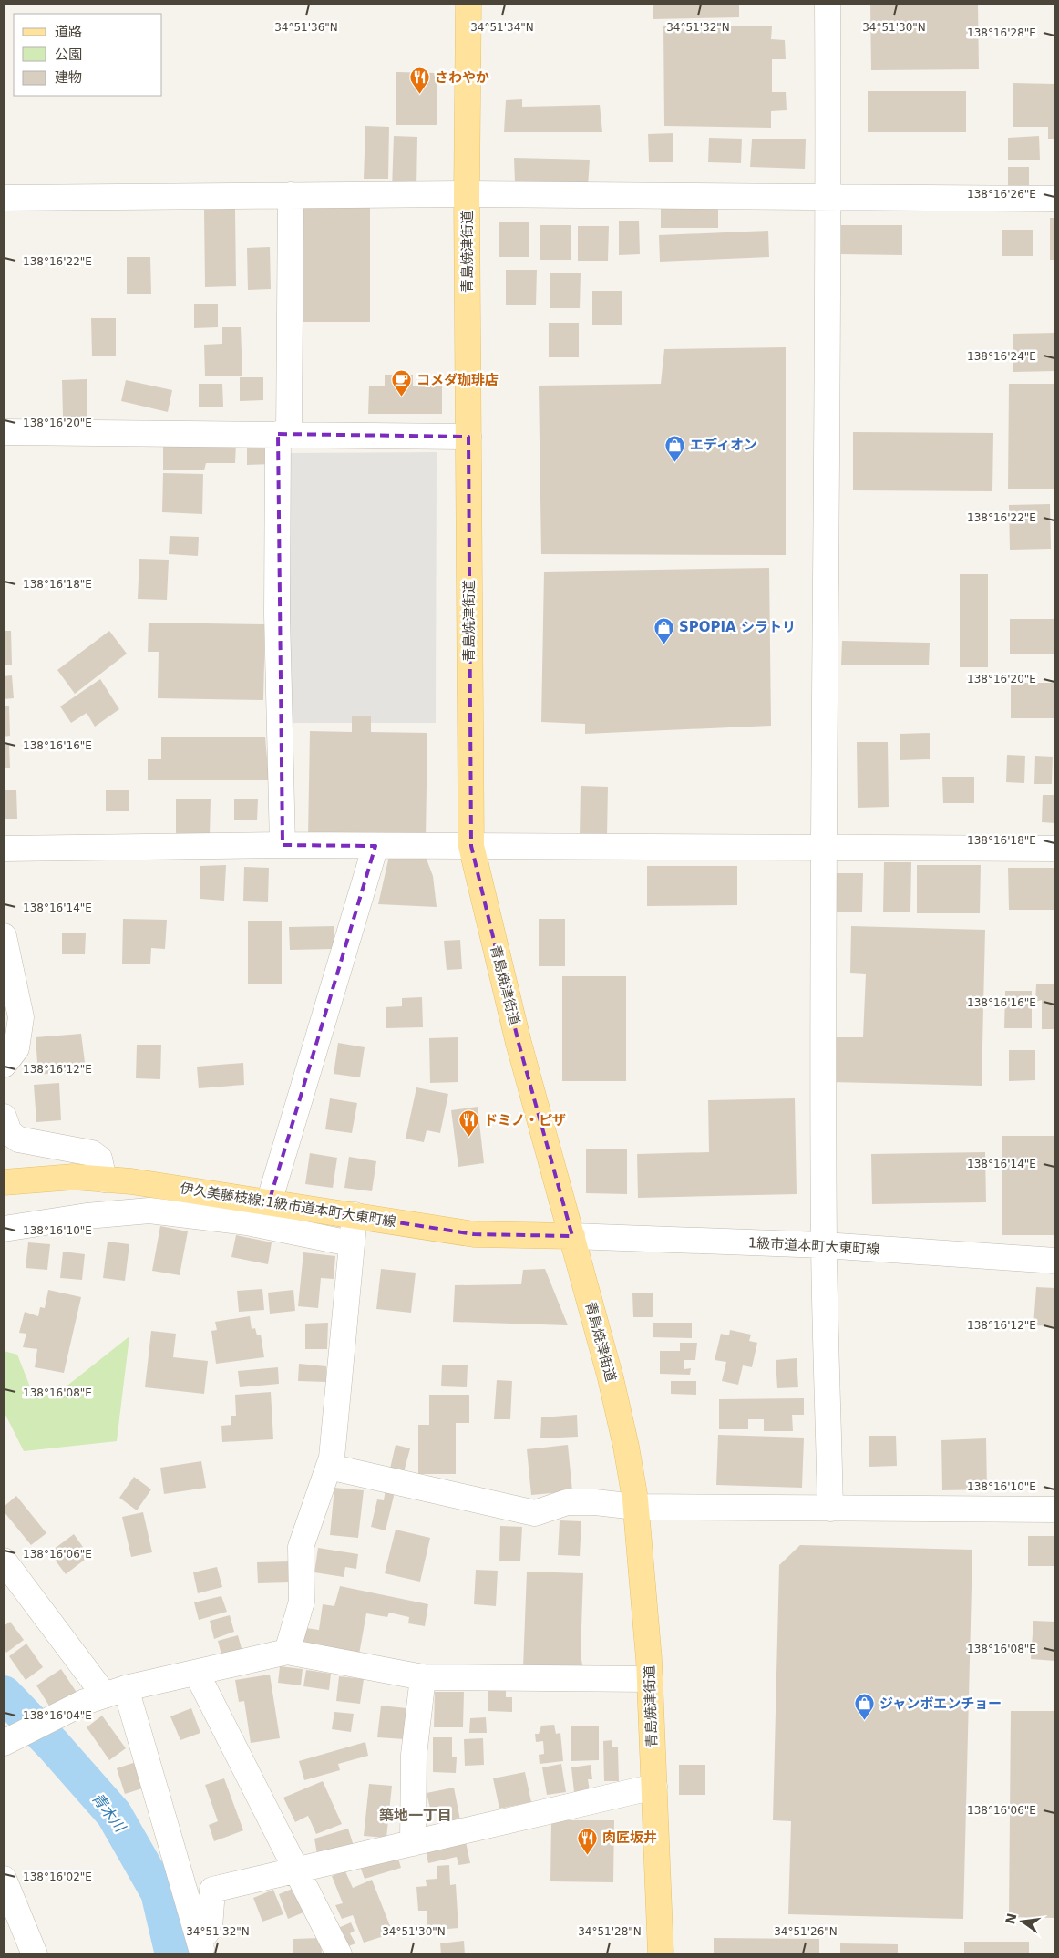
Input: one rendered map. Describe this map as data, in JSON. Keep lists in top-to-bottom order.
{
  "streets": {
    "main road": ["青島焼津街道", "伊久美藤枝線;1級市道本町大東町線"],
    "street": ["1級市道本町大東町線"]
  },
  "crossings": [
    ["青島焼津街道", "伊久美藤枝線;1級市道本町大東町線"],
    ["青島焼津街道", "1級市道本町大東町線"],
    ["伊久美藤枝線;1級市道本町大東町線", "1級市道本町大東町線"]
  ],
  "districts": ["築地一丁目"],
  "water": ["青木川"],
  "places": {
    "restaurant": ["さわやか", "ドミノ・ピザ", "肉匠坂井"],
    "cafe": ["コメダ珈琲店"],
    "shop": ["エディオン", "SPOPIA シラトリ", "ジャンボエンチョー"]
  },
  "legend": ["道路", "公園", "建物"],
  "north": "left",
  "coordinates": [
    "34°51'36\"N",
    "34°51'34\"N",
    "34°51'32\"N",
    "34°51'30\"N",
    "138°16'28\"E",
    "138°16'26\"E",
    "138°16'22\"E",
    "138°16'24\"E",
    "138°16'20\"E",
    "138°16'18\"E",
    "138°16'16\"E",
    "138°16'14\"E",
    "138°16'12\"E",
    "138°16'10\"E",
    "138°16'08\"E",
    "138°16'06\"E",
    "138°16'04\"E",
    "138°16'02\"E",
    "34°51'28\"N",
    "34°51'26\"N"
  ]
}
